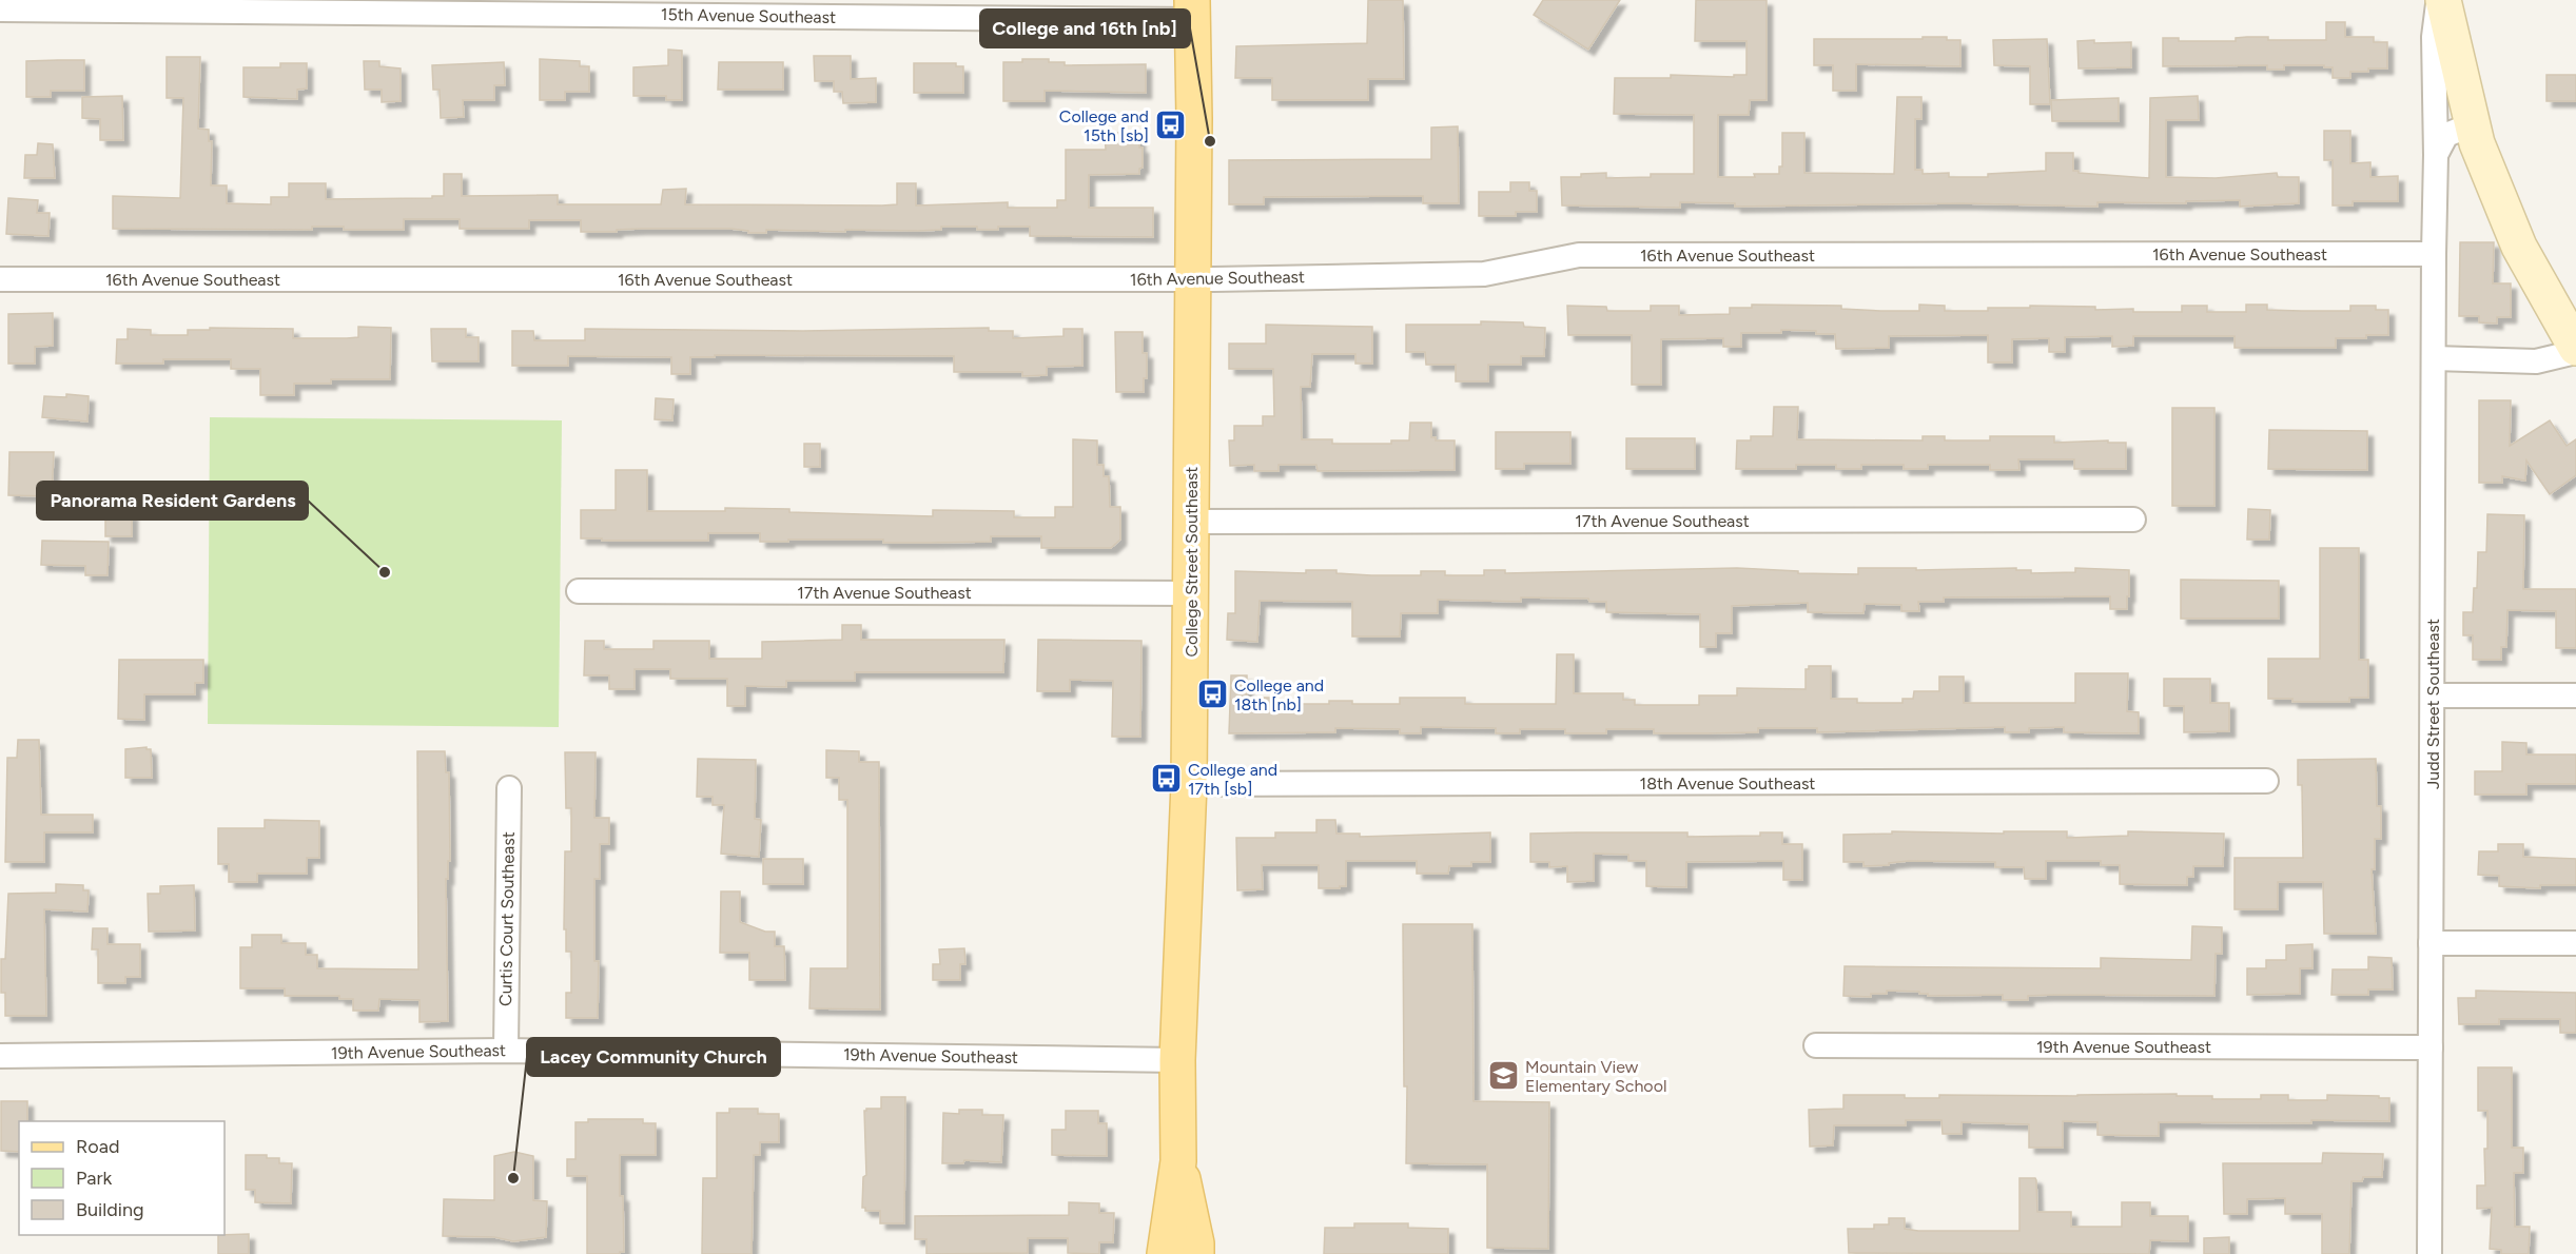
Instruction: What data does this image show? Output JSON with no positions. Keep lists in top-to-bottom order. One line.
{"streets":{"main road":["College Street Southeast"],"street":["15th Avenue Southeast","16th Avenue Southeast","17th Avenue Southeast","Judd Street Southeast","18th Avenue Southeast","Curtis Court Southeast","19th Avenue Southeast"]},"crossings":[["15th Avenue Southeast","College Street Southeast"],["16th Avenue Southeast","College Street Southeast"],["16th Avenue Southeast","Judd Street Southeast"],["17th Avenue Southeast","College Street Southeast"],["College Street Southeast","18th Avenue Southeast"],["College Street Southeast","19th Avenue Southeast"],["Judd Street Southeast","19th Avenue Southeast"],["Curtis Court Southeast","19th Avenue Southeast"]],"places":{"bus stop":["College and 15th [sb]","College and 18th [nb]","College and 17th [sb]"],"other":["College and 16th [nb]","Panorama Resident Gardens","Lacey Community Church"],"school or university":["Mountain View Elementary School"]},"legend":["Road","Park","Building"]}
